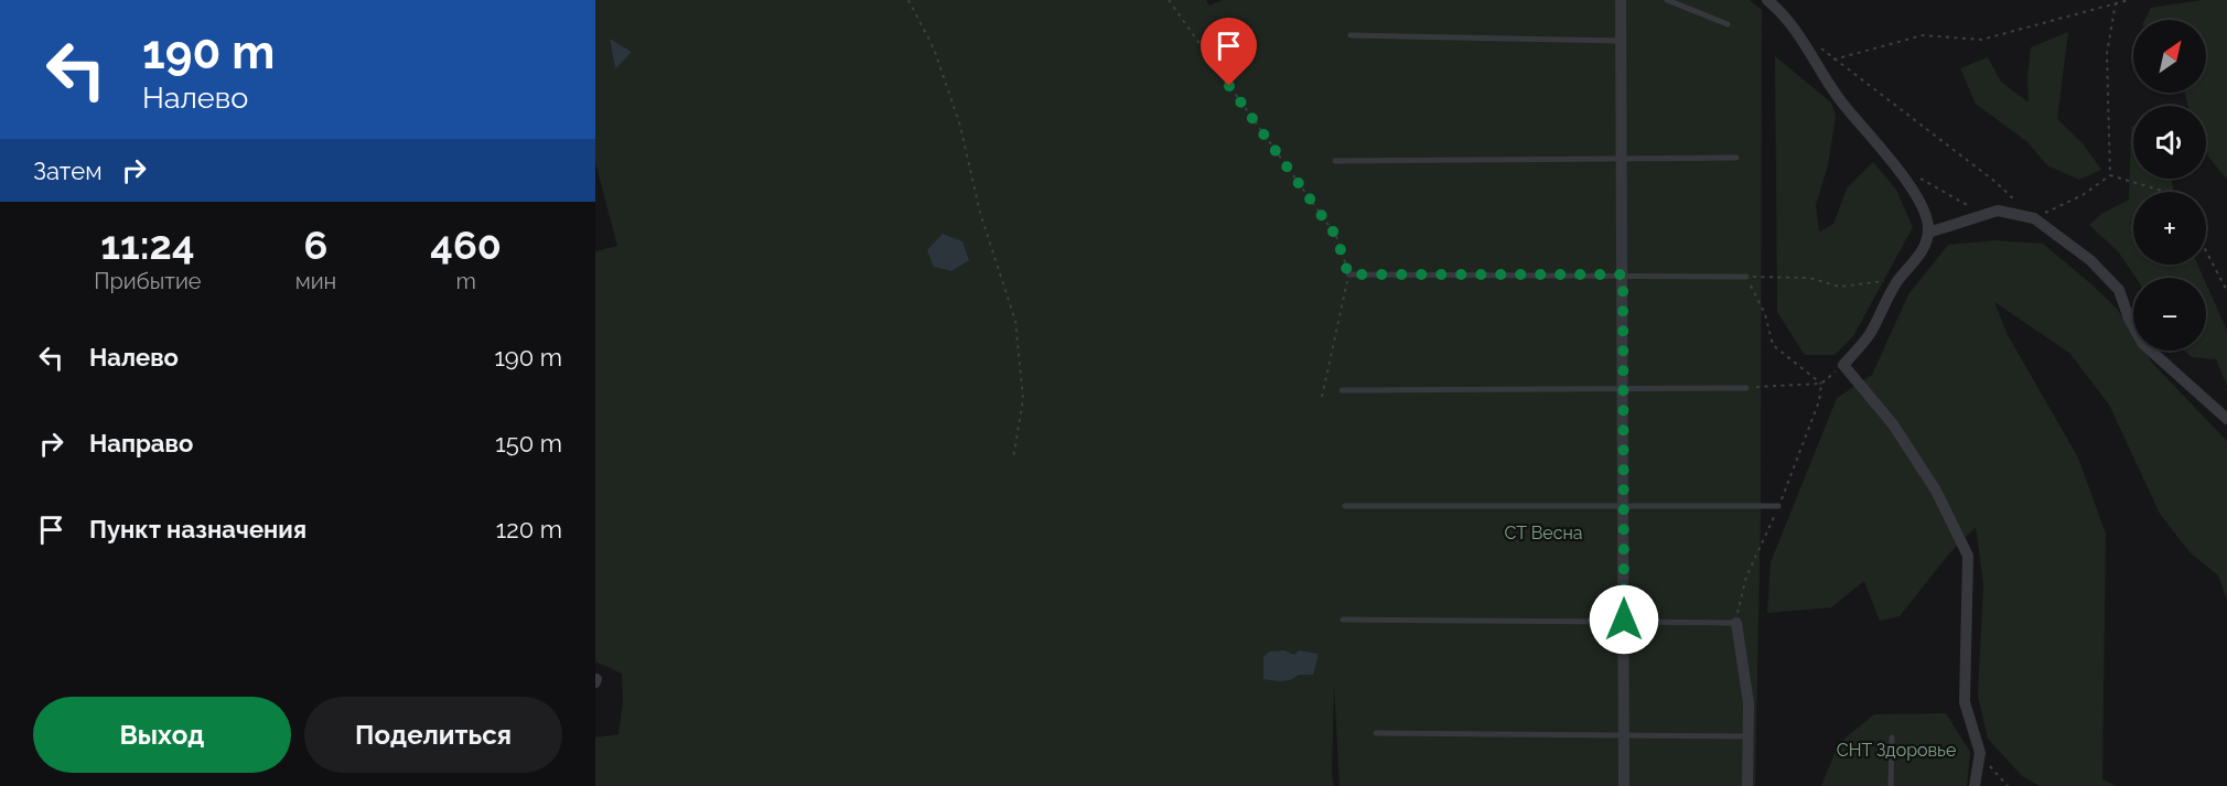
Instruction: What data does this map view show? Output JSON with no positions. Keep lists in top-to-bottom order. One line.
{"parks":["СТ Весна","СНТ Здоровье"],"north":"top right","page":{"turn":["190 m","Налево"],"map_buttons":["+","−"],"then":"Затем","eta":["11:24","Прибытие","6","мин","460","m"],"list":[{"name":"Налево","value":"190 m"},{"name":"Направо","value":"150 m"},{"name":"Пункт назначения","value":"120 m"}],"buttons":["Выход","Поделиться"]}}
